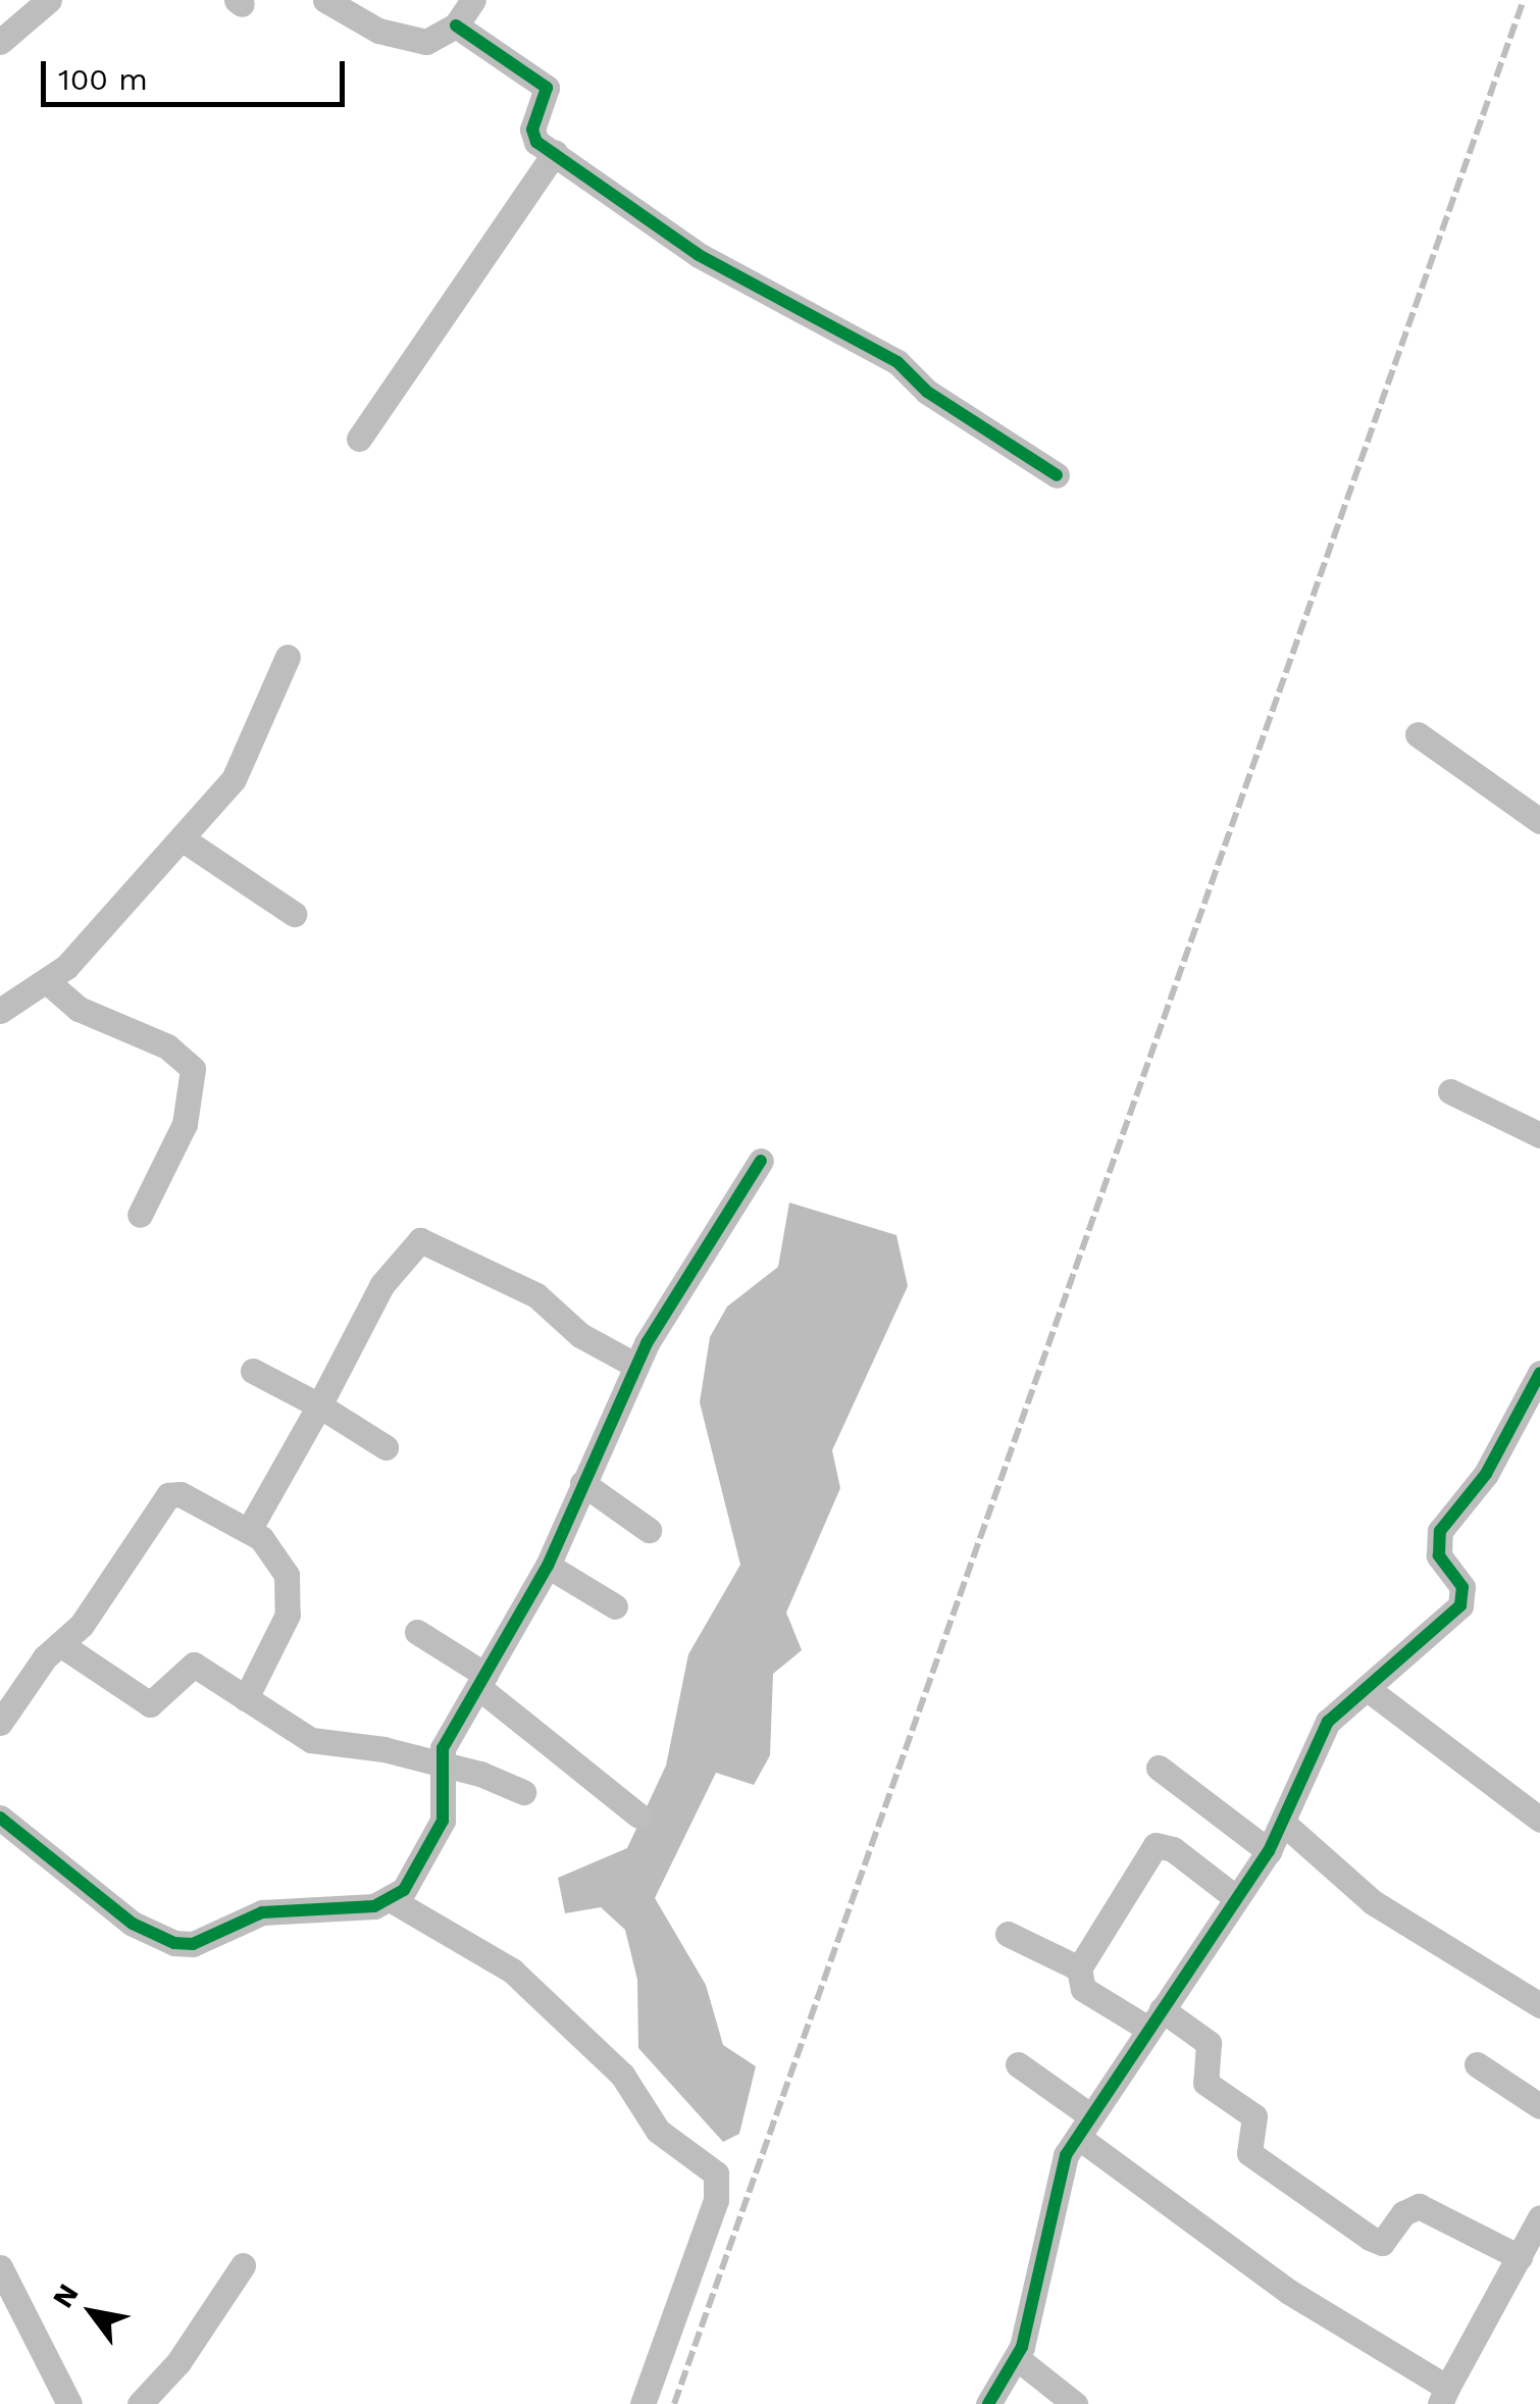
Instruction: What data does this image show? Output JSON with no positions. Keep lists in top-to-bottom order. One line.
{"scale_bar":"100 m","north":"top left"}
